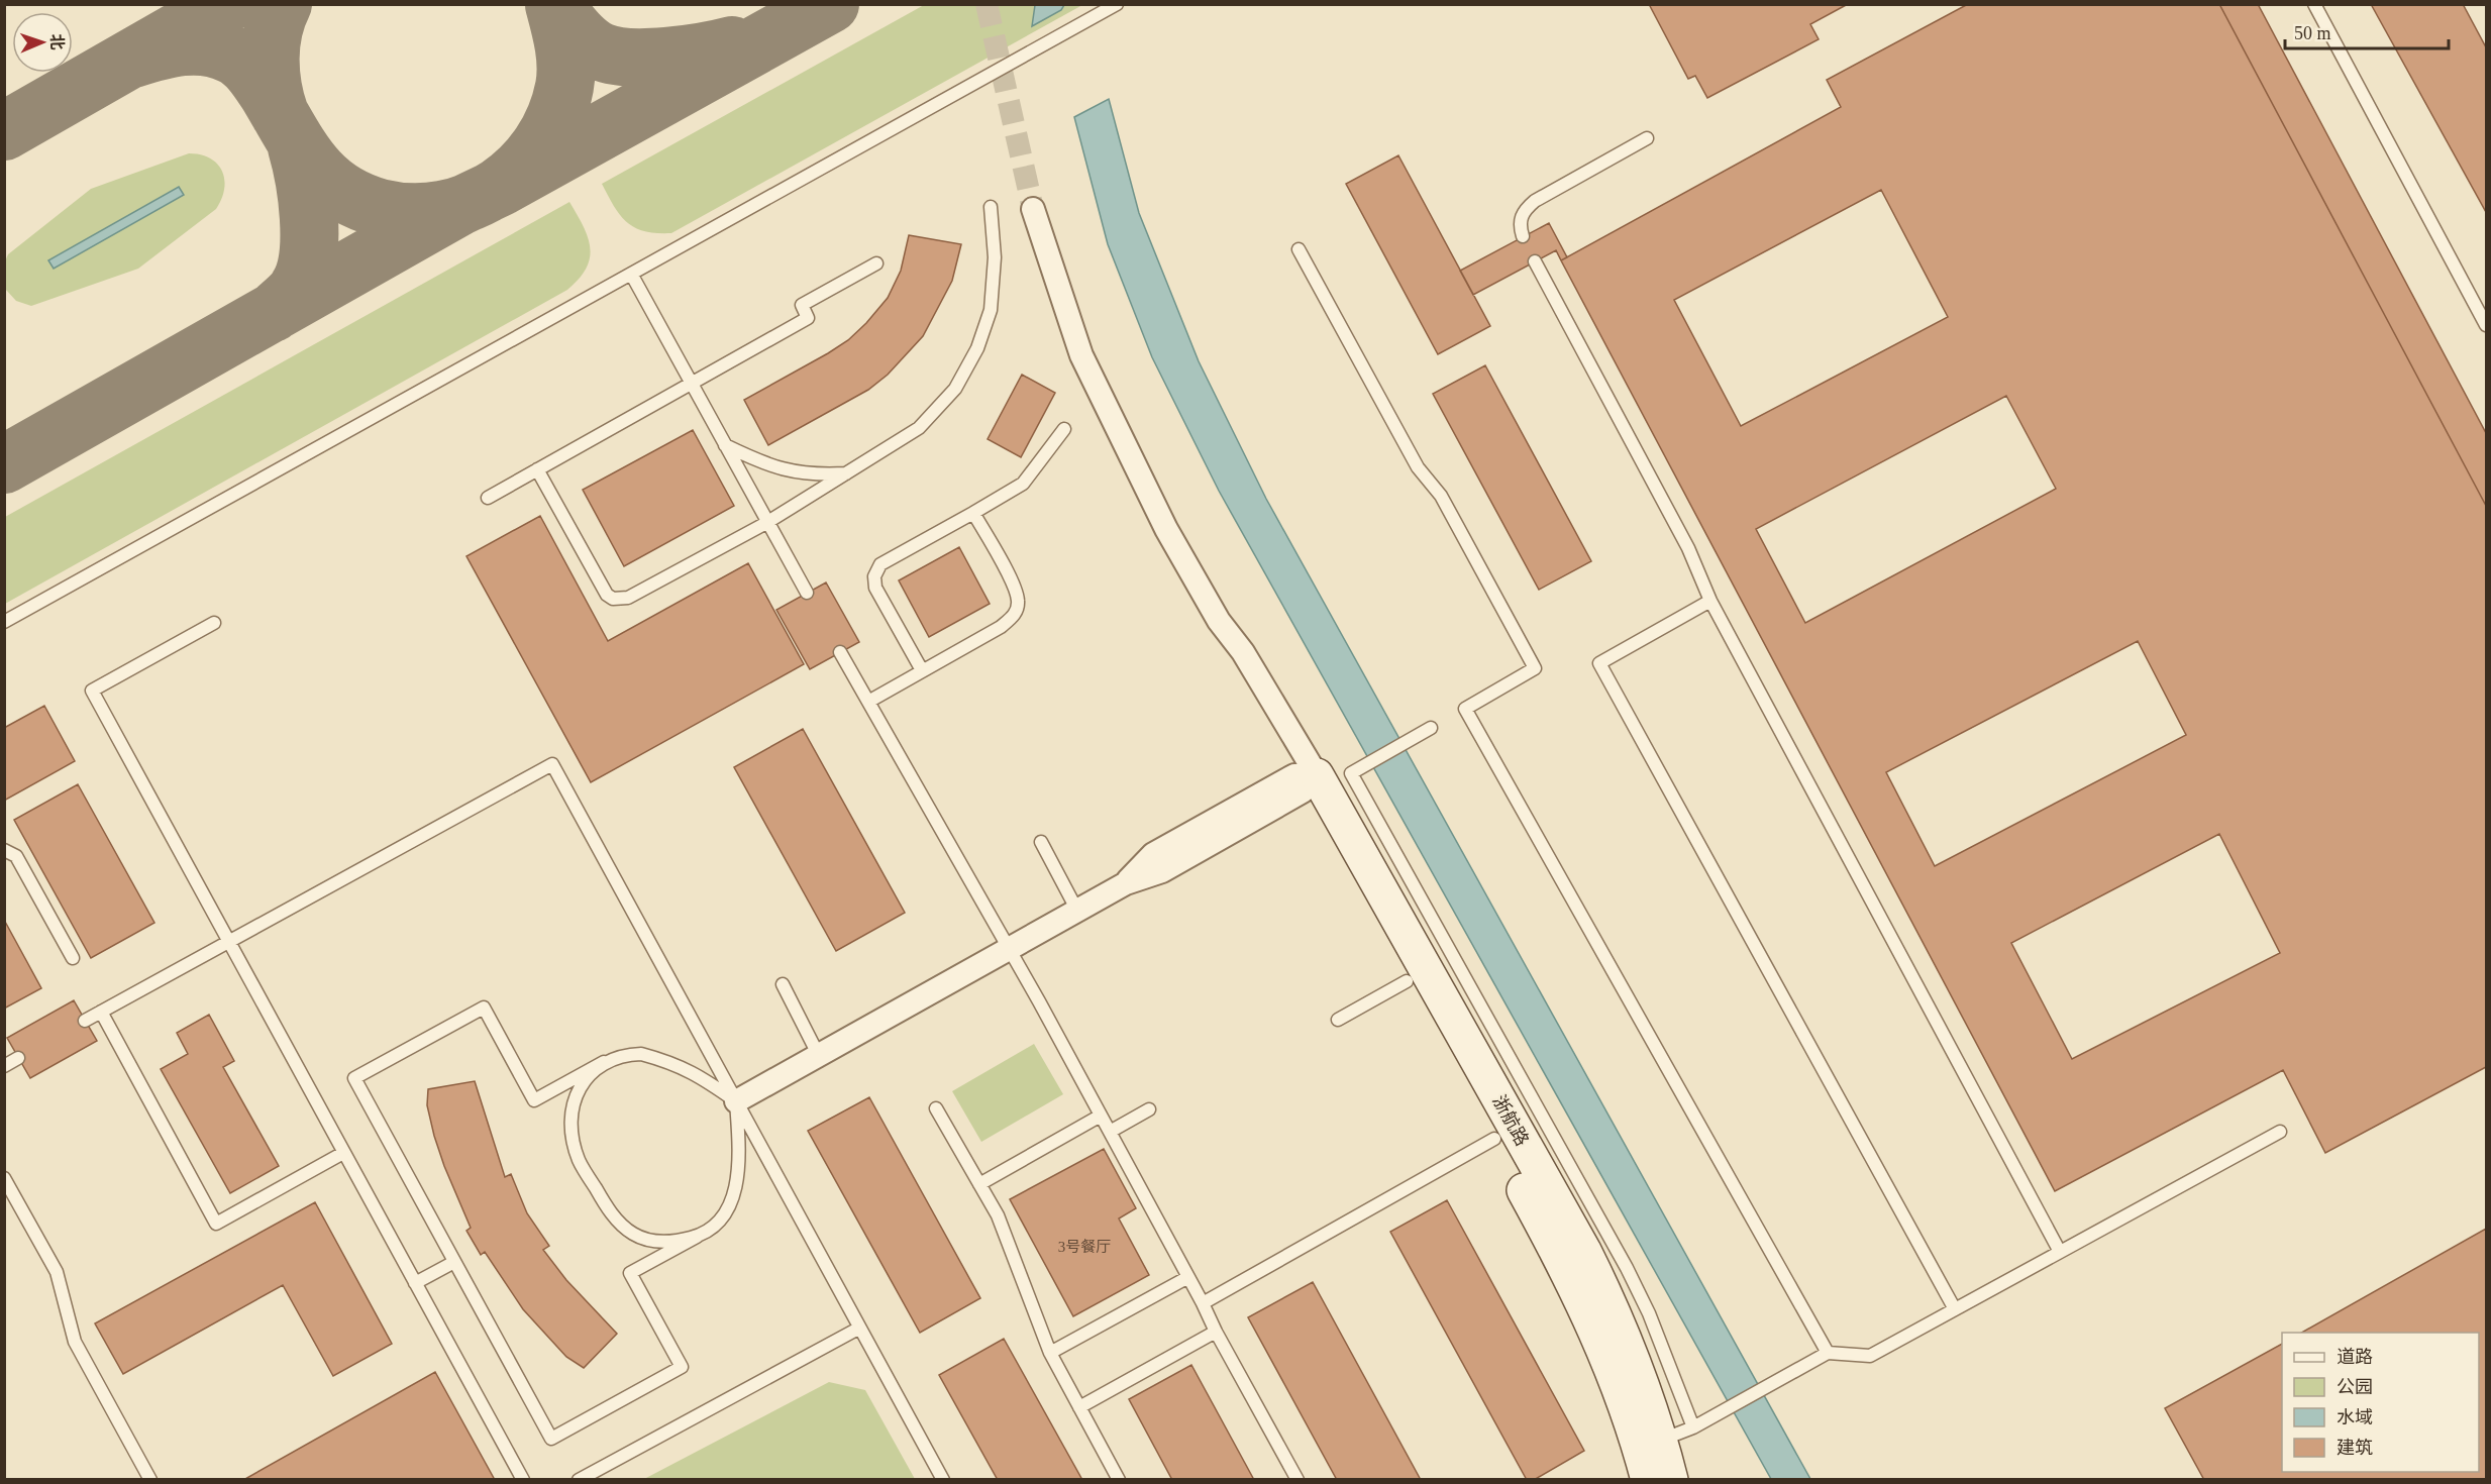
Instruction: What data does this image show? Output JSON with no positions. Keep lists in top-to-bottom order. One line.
{"streets":{"street":["浙航路"]},"house_numbers":["3号餐厅"],"legend":["道路","公园","水域","建筑"],"scale_bar":"50 m","north":"right"}
